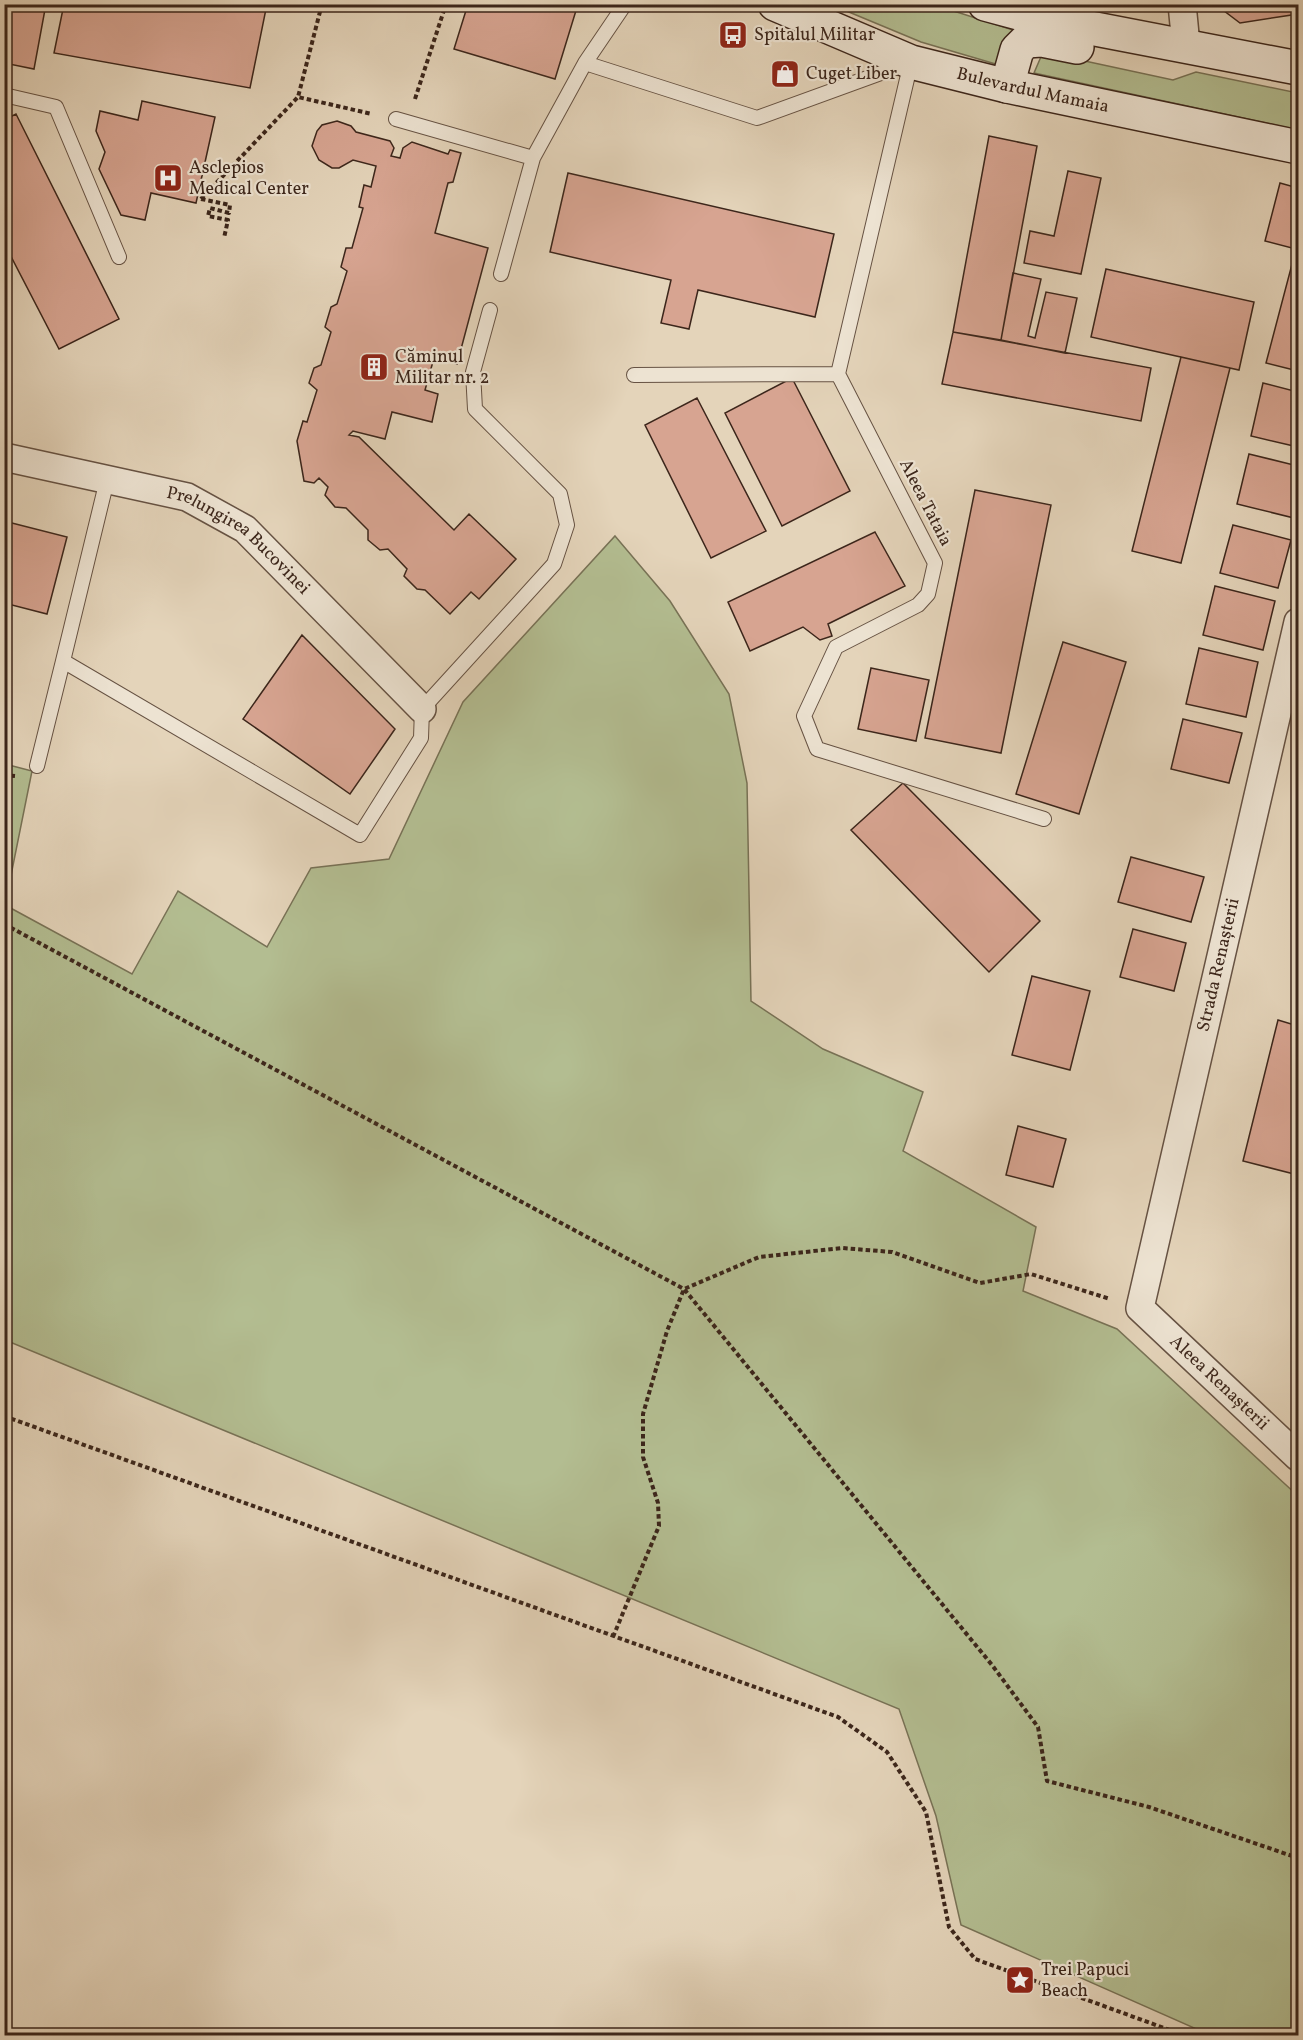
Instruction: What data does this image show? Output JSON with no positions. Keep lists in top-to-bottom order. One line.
{"streets":{"main road":["Bulevardul Mamaia"],"street":["Prelungirea Bucovinei","Strada Renașterii","Aleea Renașterii"],"lane":["Aleea Tataia"]},"crossings":[["Strada Renașterii","Aleea Renașterii"]],"places":{"bus stop":["Spitalul Militar"],"shop":["Cuget Liber"],"hospital":["Asclepios Medical Center"],"building":["Căminul Militar nr. 2"],"place":["Trei Papuci Beach"]}}
